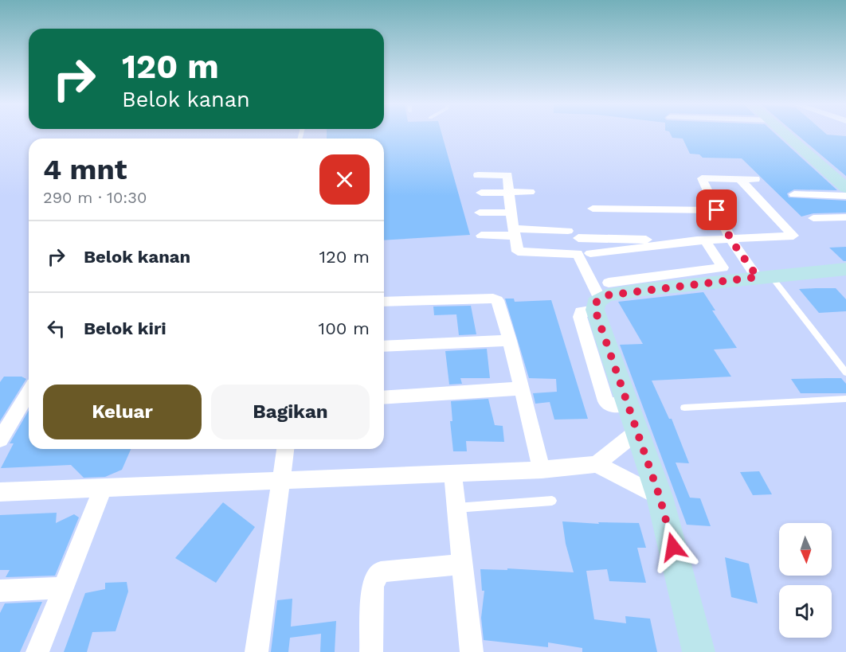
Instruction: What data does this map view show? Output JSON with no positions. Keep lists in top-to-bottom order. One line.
{"north":"bottom","page":{"turn":["120 m","Belok kanan"],"heading":["4 mnt","290 m · 10:30"],"list":[{"name":"Belok kanan","value":"120 m"},{"name":"Belok kiri","value":"100 m"}],"buttons":["Keluar","Bagikan"]}}
